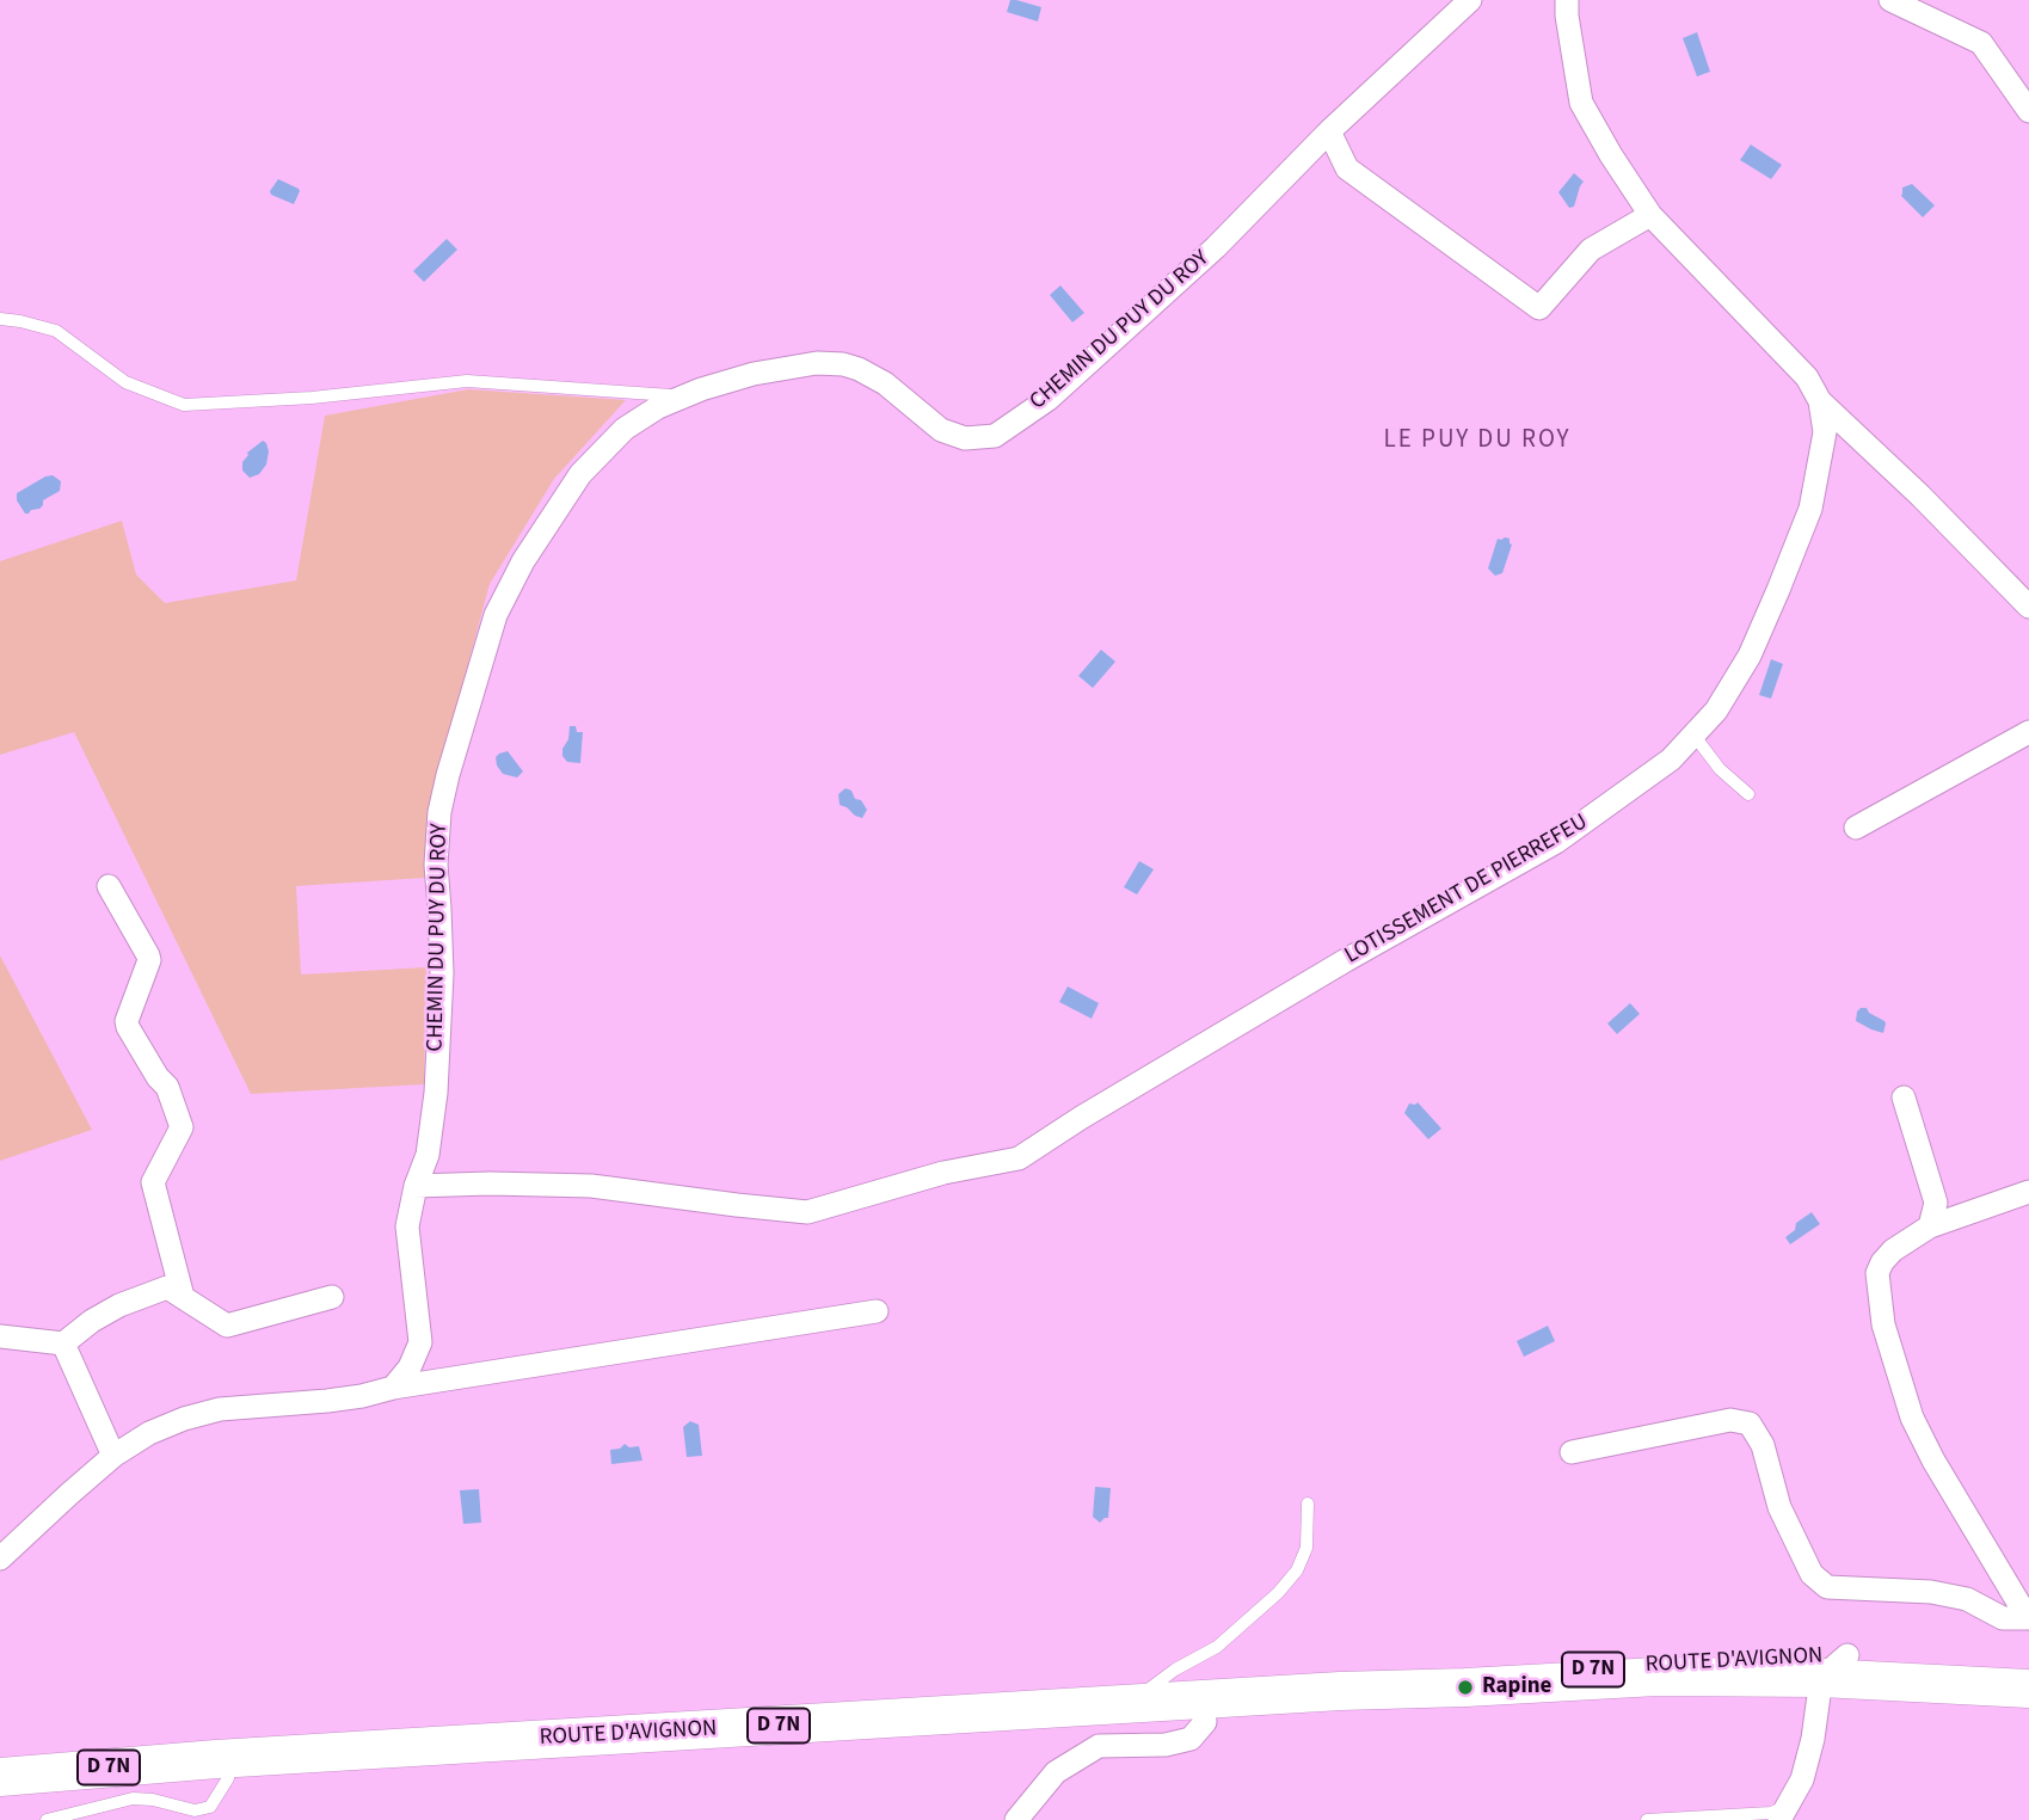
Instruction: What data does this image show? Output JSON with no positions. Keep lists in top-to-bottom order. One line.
{"streets":{"main road":["ROUTE D'AVIGNON","D 7N"],"street":["CHEMIN DU PUY DU ROY","LOTISSEMENT DE PIERREFEU"]},"crossings":[["CHEMIN DU PUY DU ROY","LOTISSEMENT DE PIERREFEU"]],"districts":["LE PUY DU ROY"],"places":["Rapine"]}
